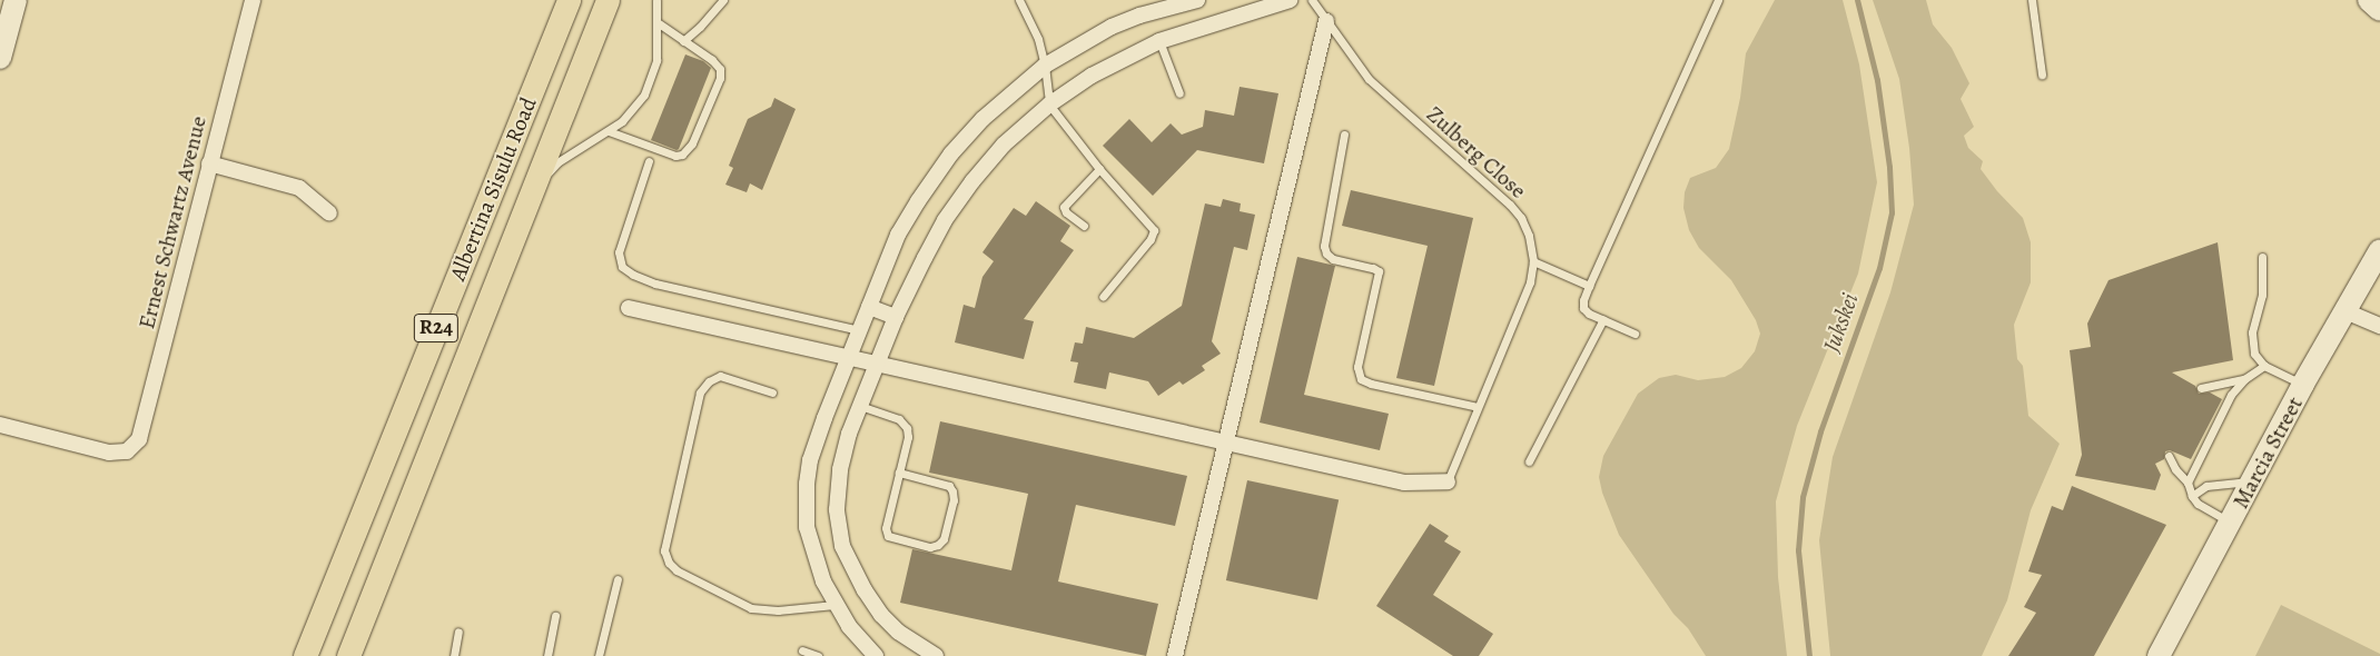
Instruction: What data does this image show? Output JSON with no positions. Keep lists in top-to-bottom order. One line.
{"streets":{"main road":["Albertina Sisulu Road","R24","Marcia Street"],"street":["Ernest Schwartz Avenue"],"lane":["Zulberg Close"]},"water":["Jukskei"]}
